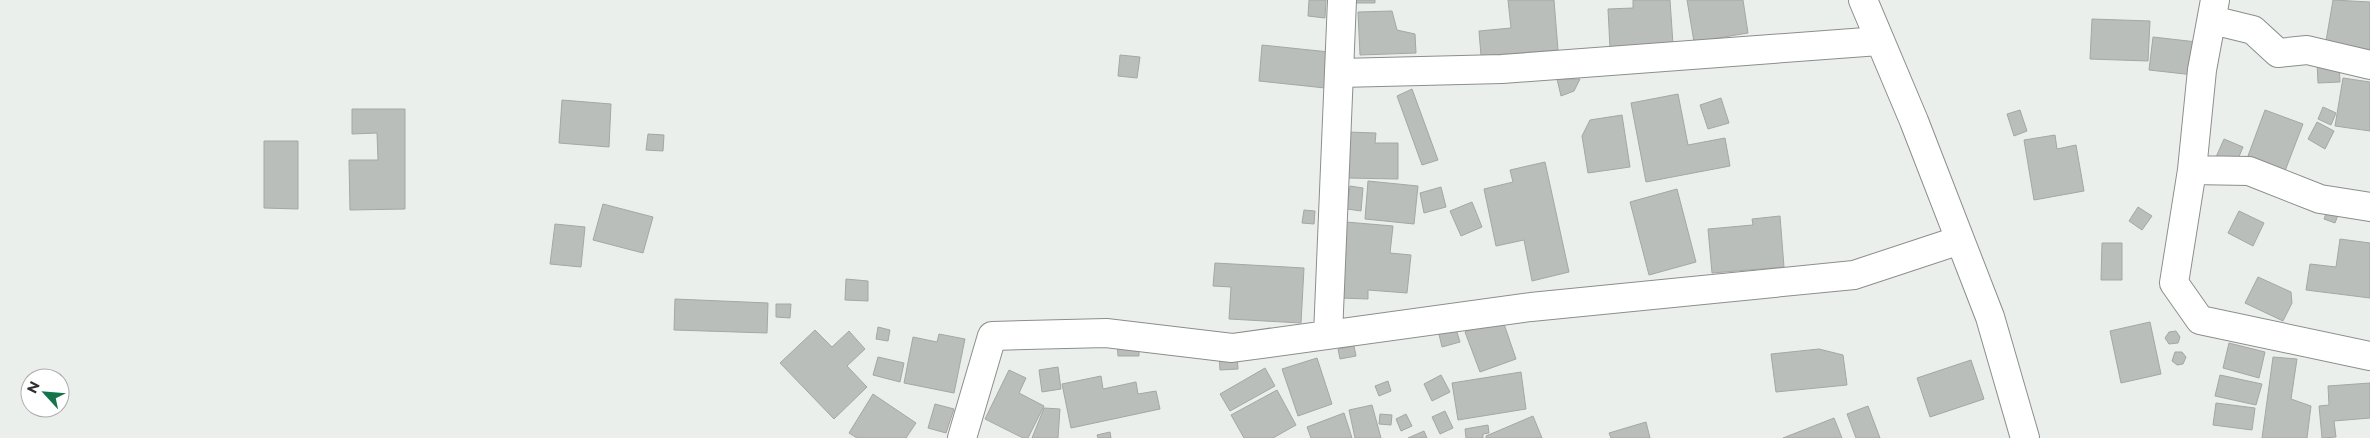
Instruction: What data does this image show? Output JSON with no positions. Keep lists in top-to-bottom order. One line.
{"north":"top left"}
